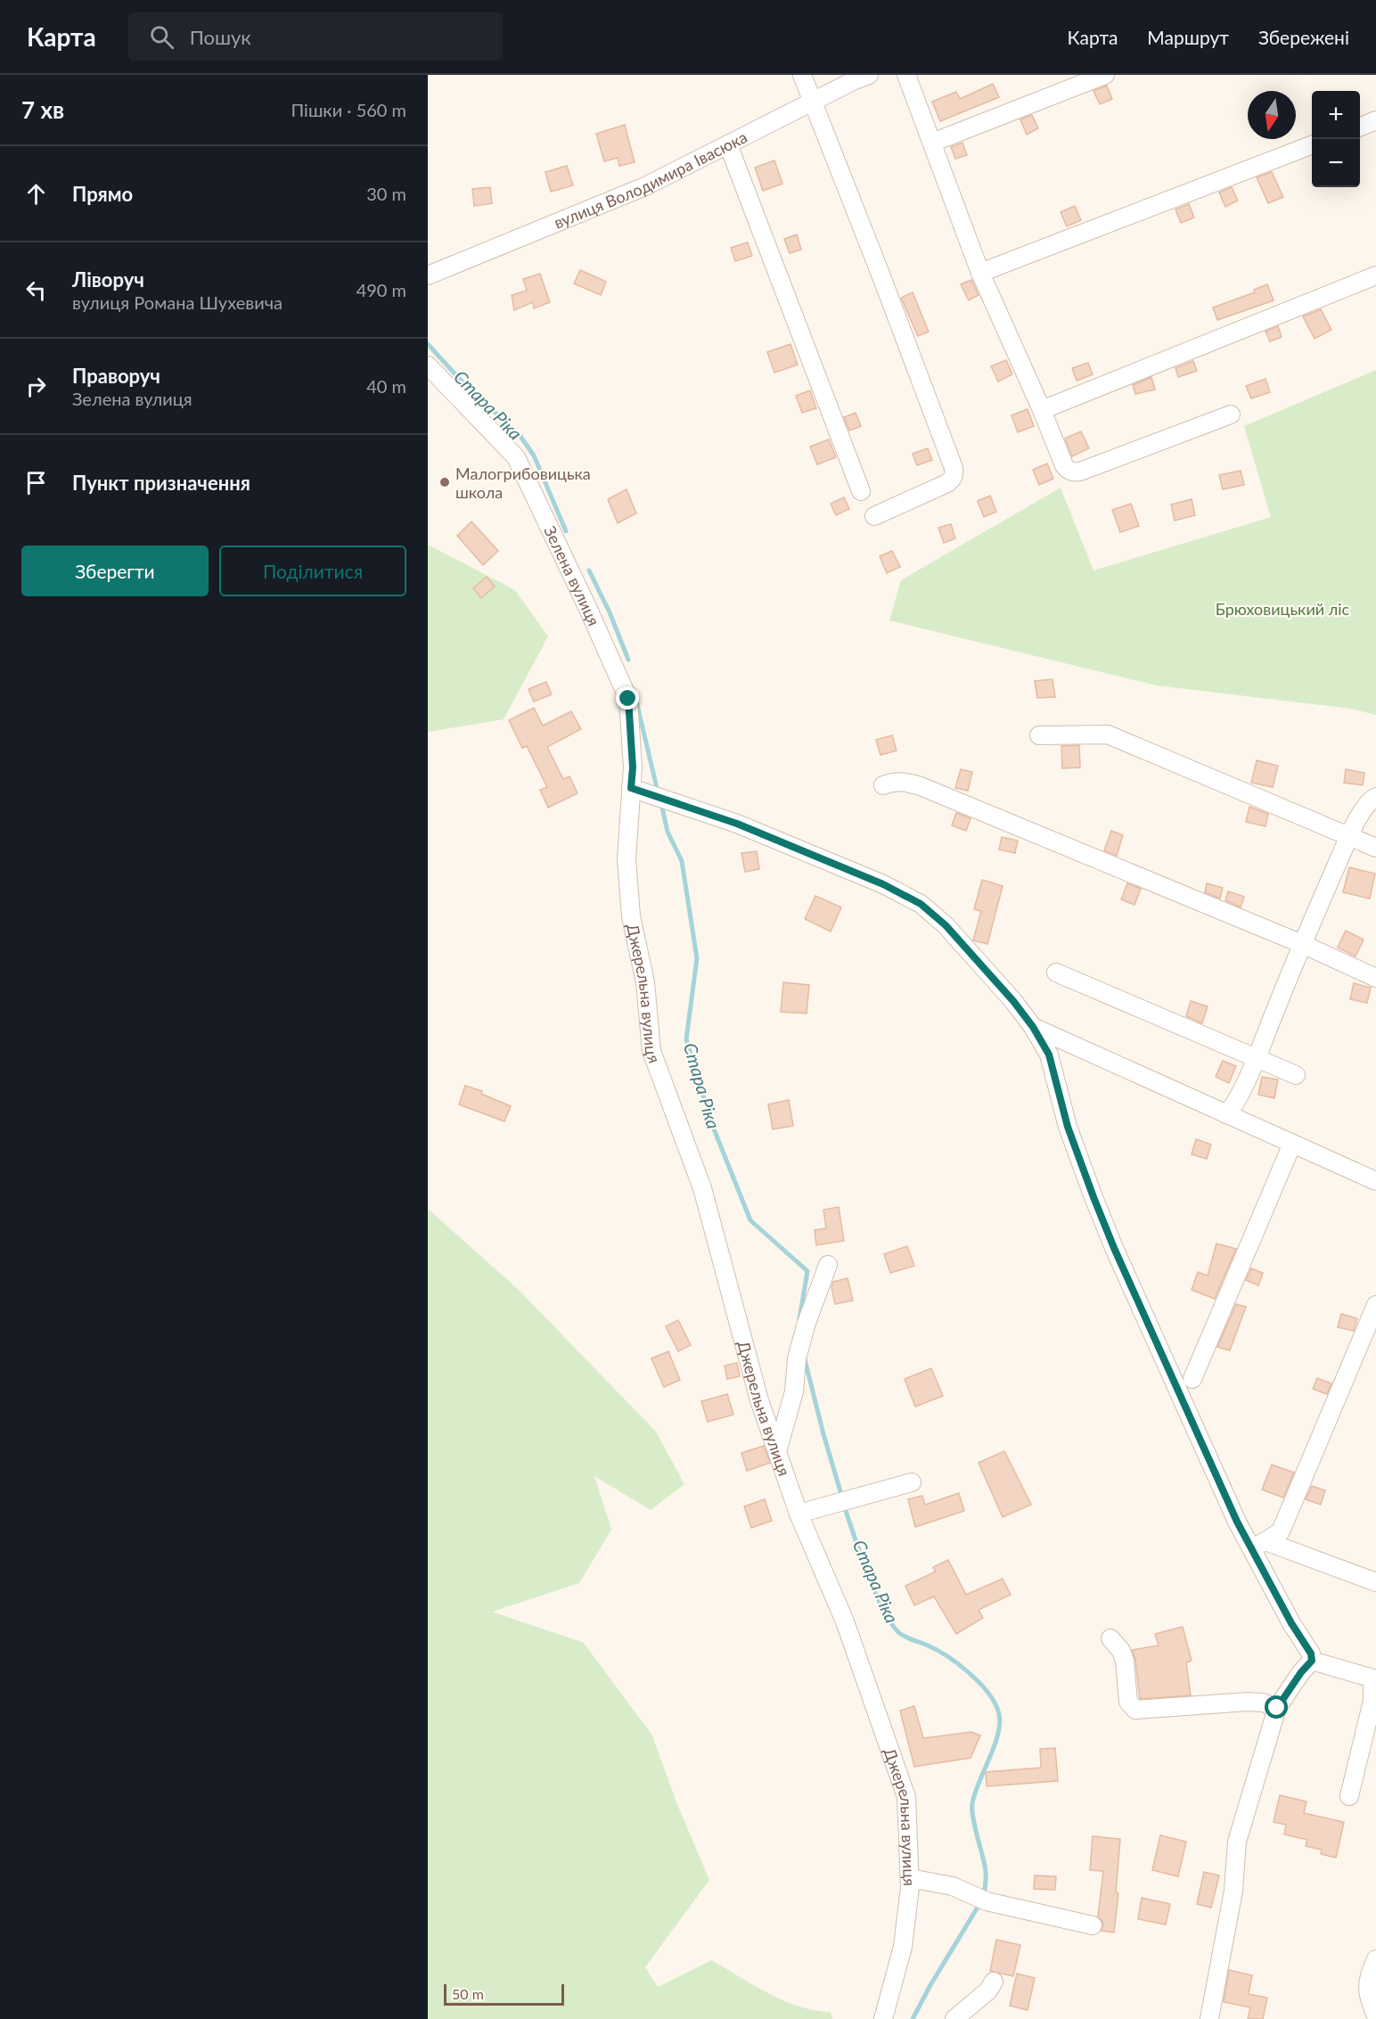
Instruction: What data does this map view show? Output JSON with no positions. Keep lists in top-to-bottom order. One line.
{"streets":{"street":["вулиця Володимира Івасюка","Зелена вулиця","Джерельна вулиця"]},"crossings":[["Зелена вулиця","Джерельна вулиця"]],"water":["Стара Ріка"],"parks":["Брюховицький ліс"],"places":["Малогрибовицька школа"],"scale_bar":"50 m","north":"bottom","page":{"header":"Карта","search":"Пошук","nav":["Карта","Маршрут","Збережені"],"heading":["7 хв","Пішки · 560 m"],"map_buttons":["+","−"],"list":[["Прямо","30 m"],["Ліворуч","вулиця Романа Шухевича","490 m"],["Праворуч","Зелена вулиця","40 m"],"Пункт призначення"],"buttons":["Зберегти","Поділитися"],"scale":"50 m"}}
